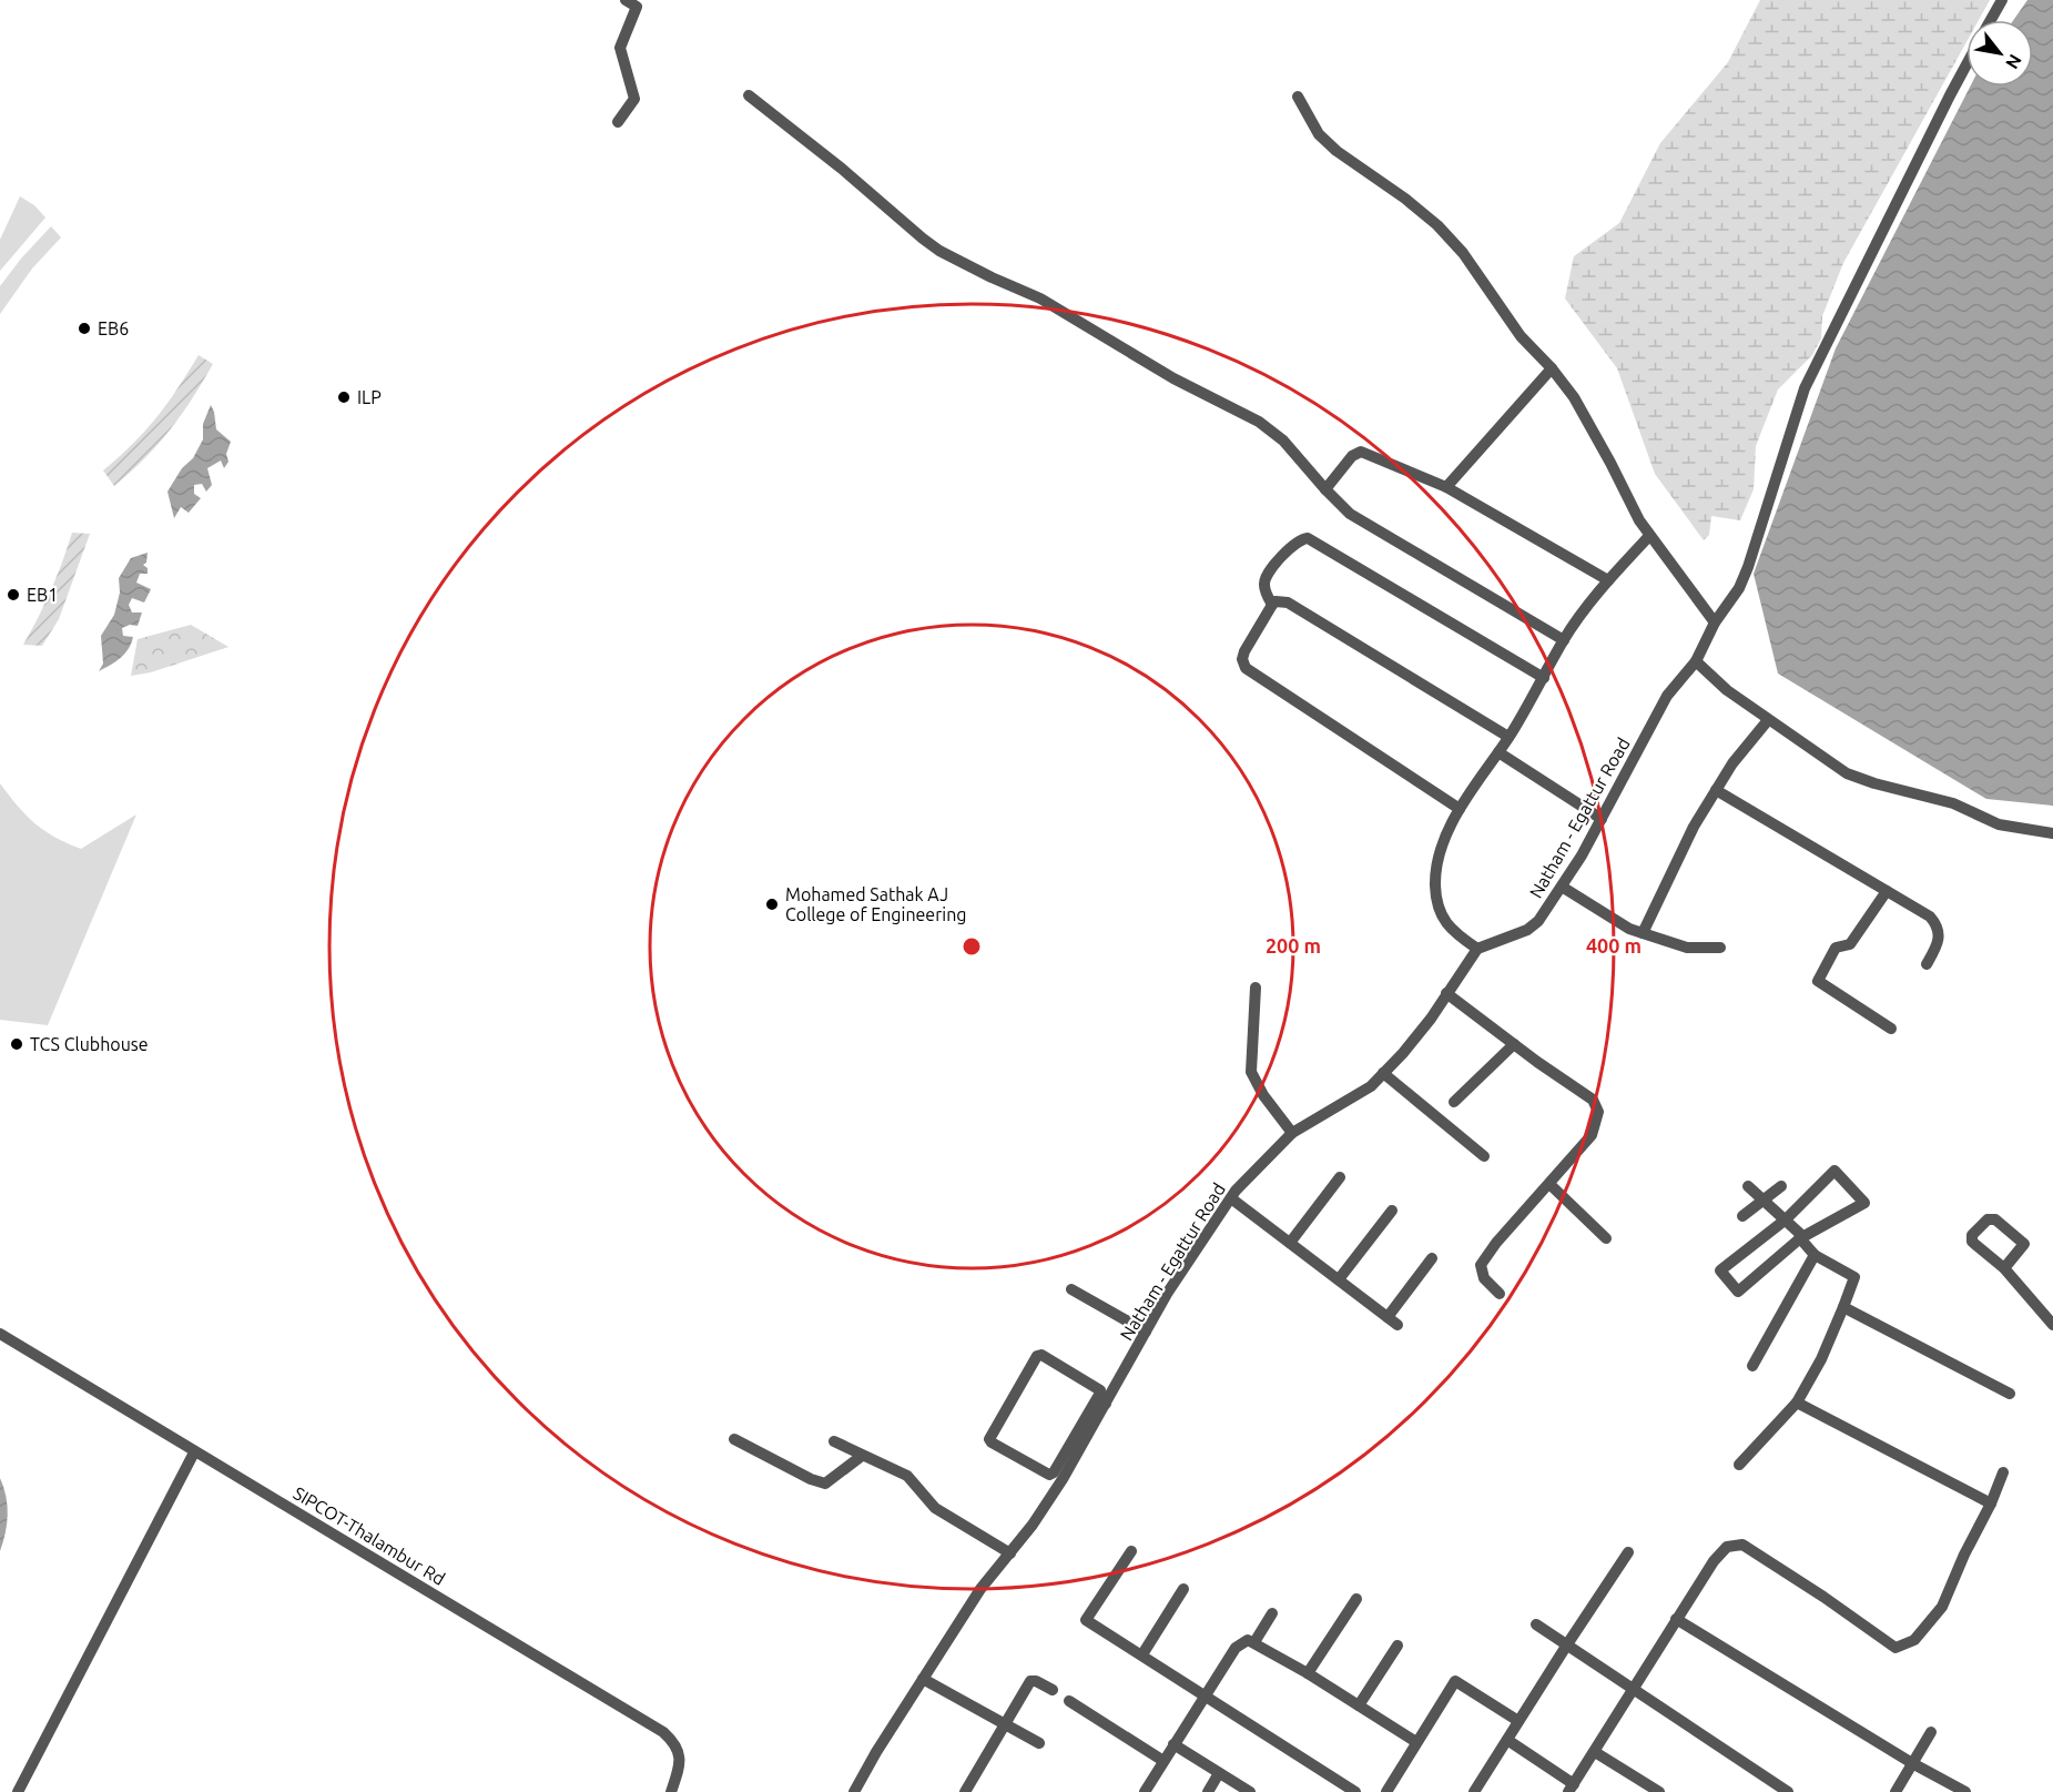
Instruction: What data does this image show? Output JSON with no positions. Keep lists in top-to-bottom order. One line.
{"streets":{"street":["Natham - Egattur Road","SIPCOT-Thalambur Rd"]},"places":["EB6","ILP","EB1","Mohamed Sathak AJ College of Engineering","TCS Clubhouse"],"north":"bottom right","rings":["200 m","400 m"]}
